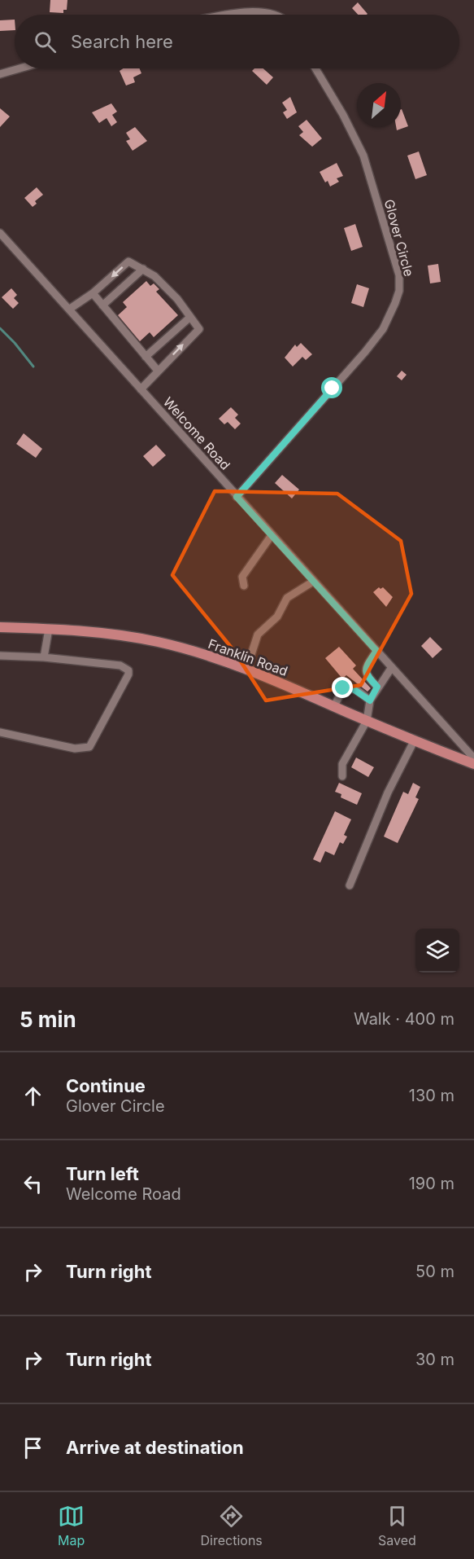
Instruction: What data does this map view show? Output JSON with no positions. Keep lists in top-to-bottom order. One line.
{"streets":{"main road":["Franklin Road"],"street":["Glover Circle","Welcome Road"]},"crossings":[["Glover Circle","Welcome Road"]],"north":"top right","page":{"search":"Search here","heading":["5 min","Walk · 400 m"],"list":[["Continue","Glover Circle","130 m"],["Turn left","Welcome Road","190 m"],["Turn right","50 m"],["Turn right","30 m"],"Arrive at destination"],"nav":["Map","Directions","Saved"]}}
